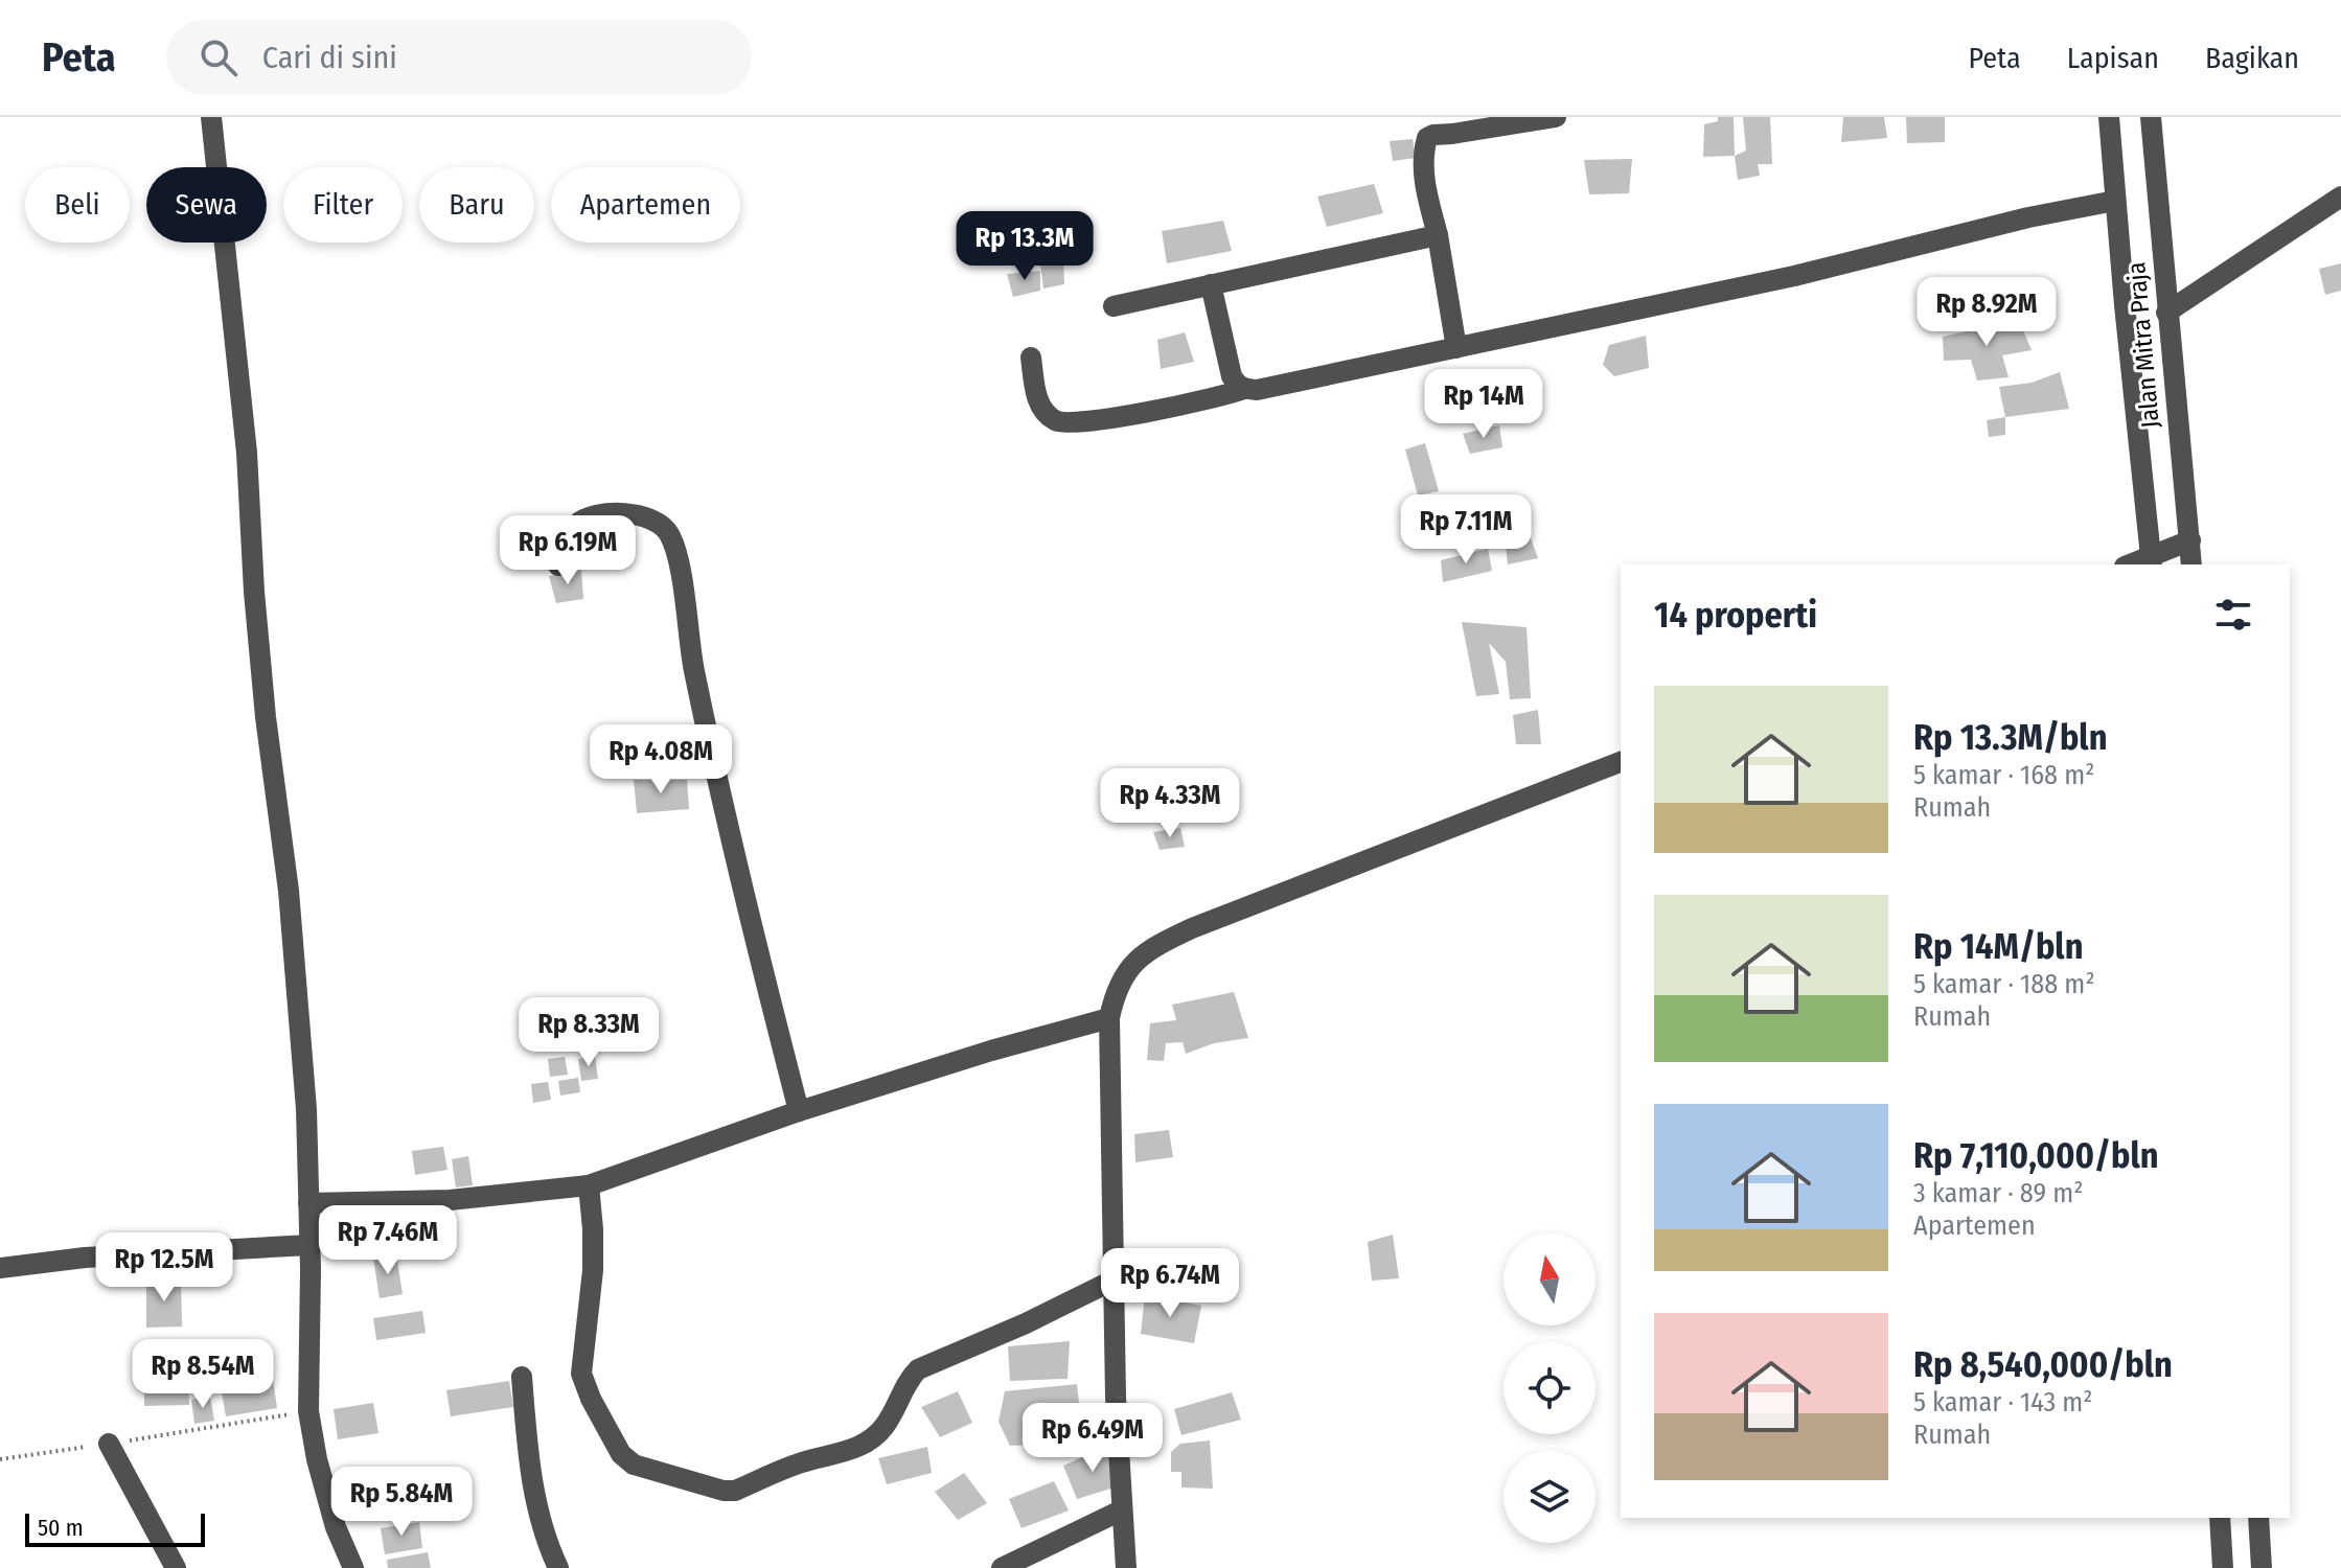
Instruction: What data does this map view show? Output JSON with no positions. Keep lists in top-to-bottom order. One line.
{"streets":{"street":["Jalan Mitra Praja"]},"scale_bar":"50 m","north":"top","page":{"header":"Peta","search":"Cari di sini","nav":["Peta","Lapisan","Bagikan"],"chip":["Beli","Sewa","Filter","Baru","Apartemen"],"price":["Rp 13.3M","Rp 8.92M","Rp 14M","Rp 7.11M","Rp 6.19M","Rp 4.08M","Rp 4.33M","Rp 8.33M","Rp 7.46M","Rp 12.5M","Rp 6.74M","Rp 8.54M","Rp 6.49M","Rp 5.84M"],"heading":"14 properti","list":[{"name":"Rp 13.3M/bln","note":"5 kamar · 168 m² · Rumah"},{"name":"Rp 14M/bln","note":"5 kamar · 188 m² · Rumah"},{"name":"Rp 7,110,000/bln","note":"3 kamar · 89 m² · Apartemen"},{"name":"Rp 8,540,000/bln","note":"5 kamar · 143 m² · Rumah"}],"scale":"50 m"}}
